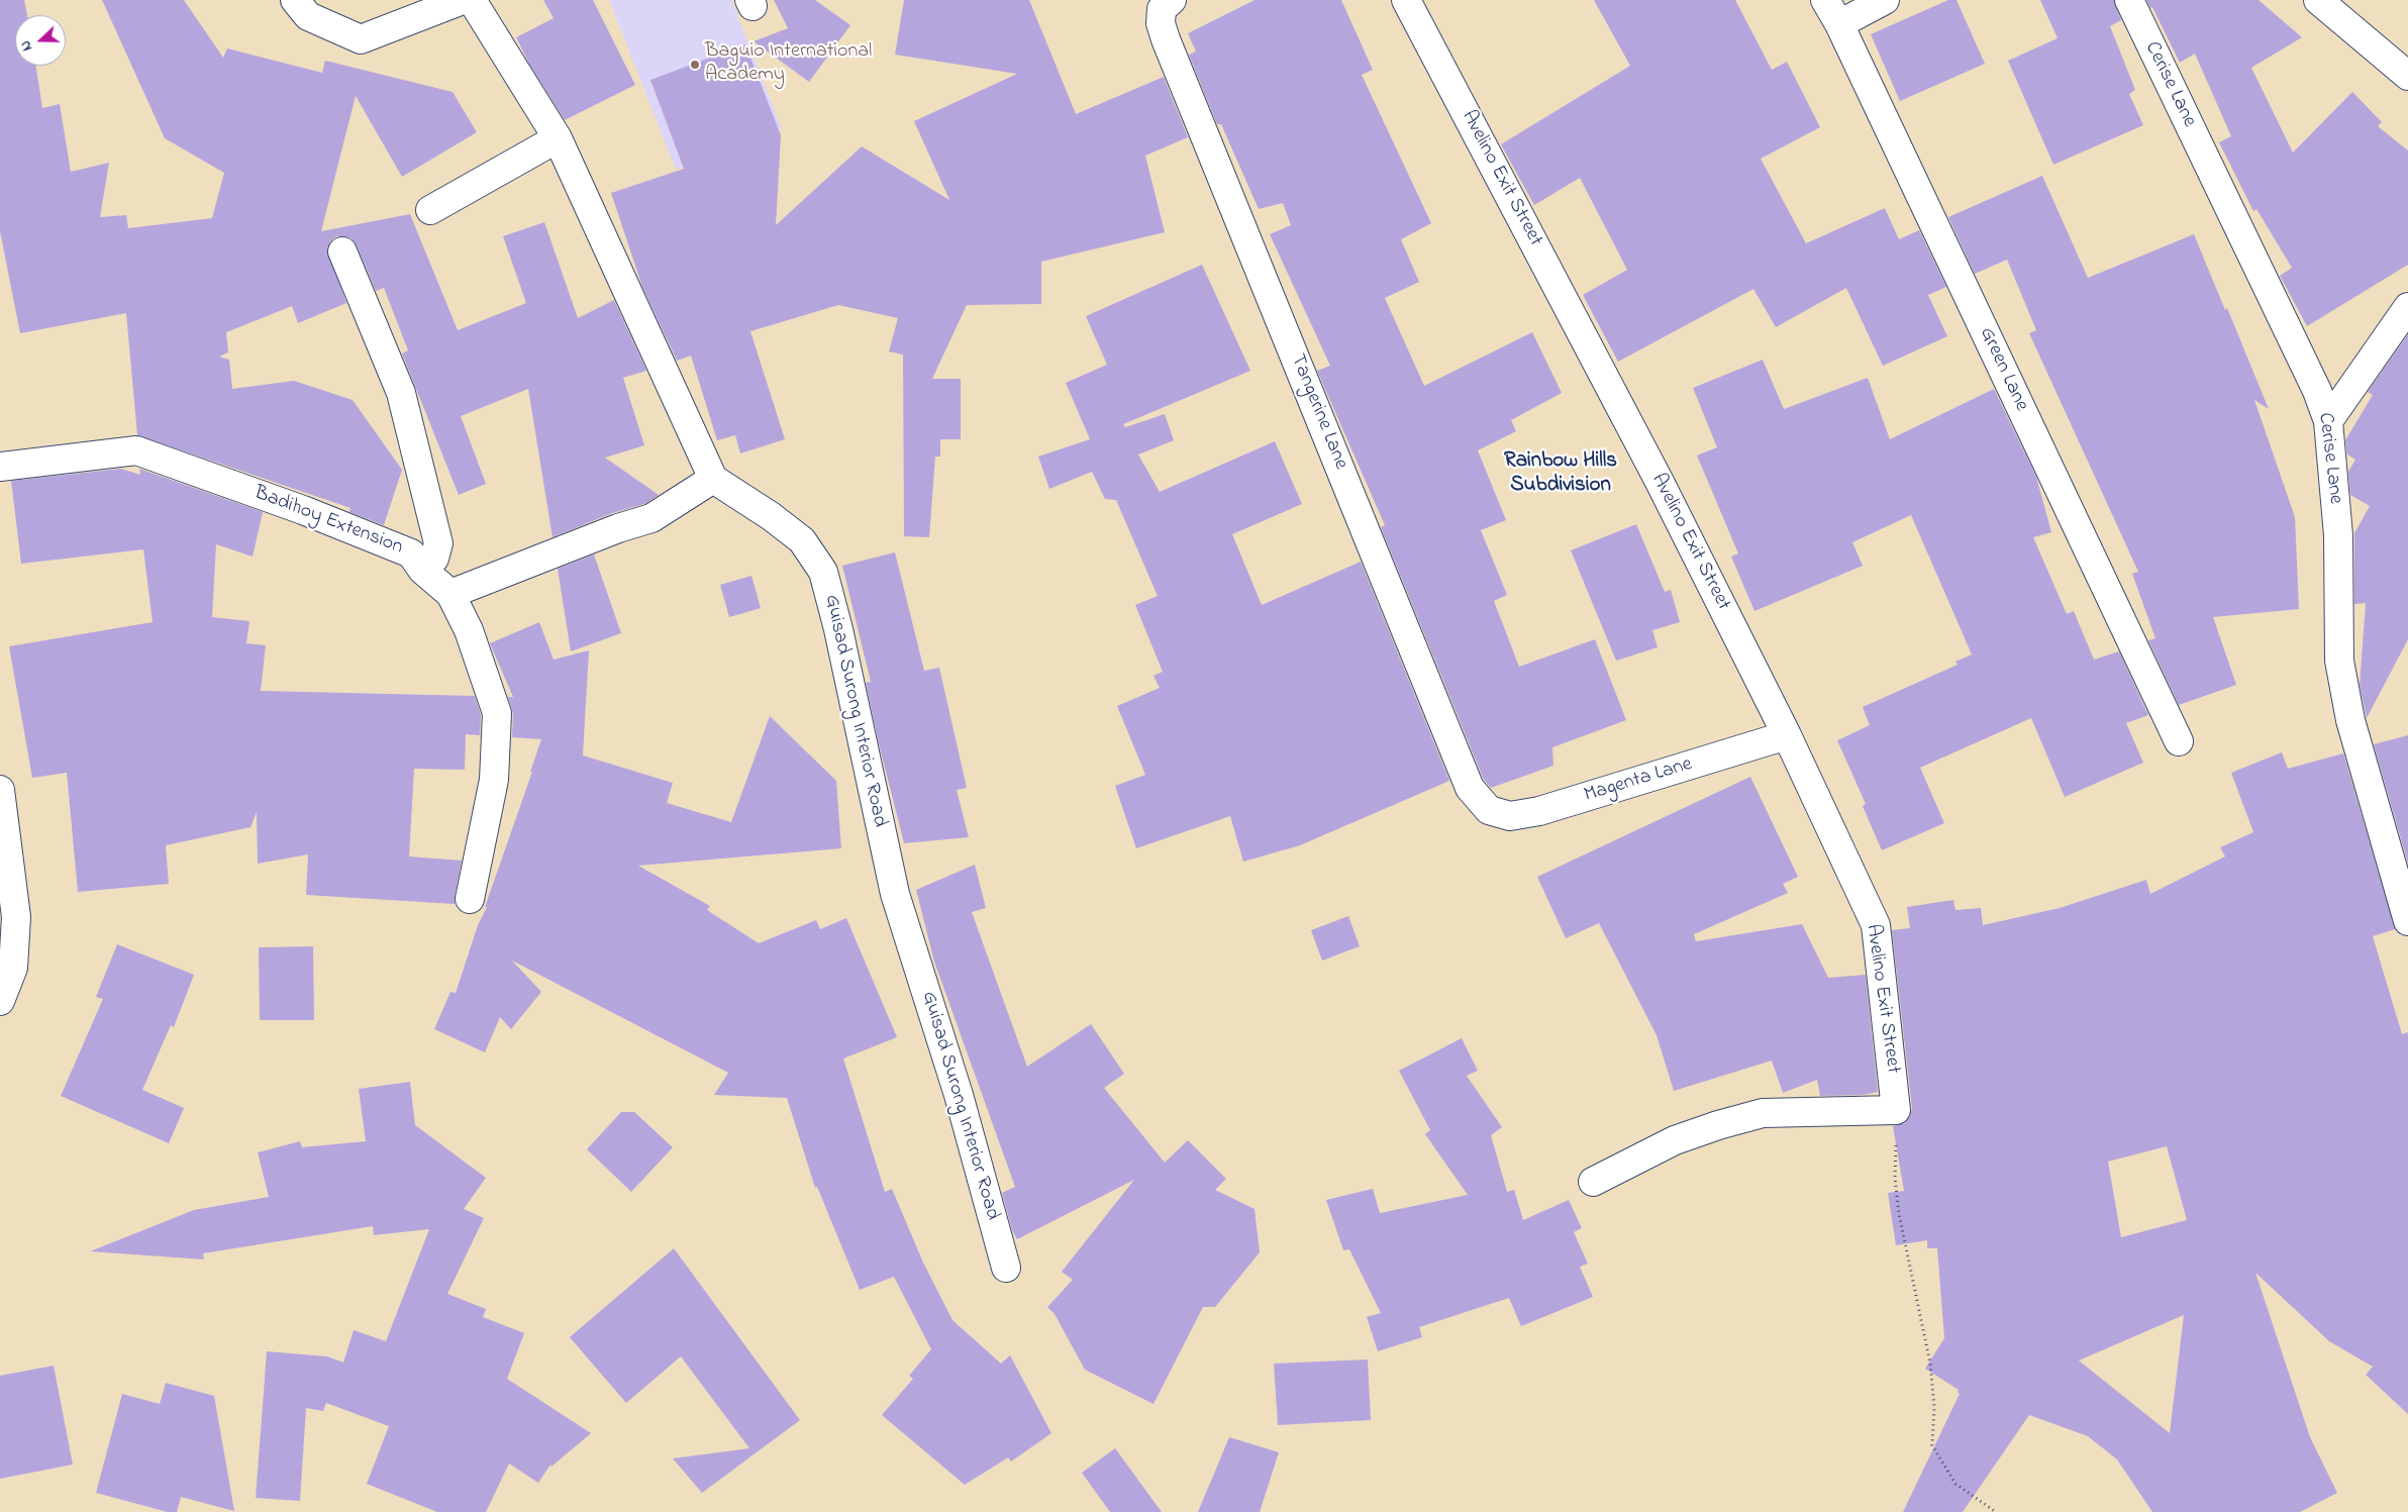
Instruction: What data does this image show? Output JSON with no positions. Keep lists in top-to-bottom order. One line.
{"streets":{"street":["Cerise Lane","Avelino Exit Street","Green Lane","Tangerine Lane","Badihoy Extension","Guisad Surong Interior Road","Magenta Lane"]},"crossings":[["Avelino Exit Street","Magenta Lane"],["Tangerine Lane","Magenta Lane"]],"districts":["Rainbow Hills Subdivision"],"places":["Baguio International Academy"],"north":"left"}
